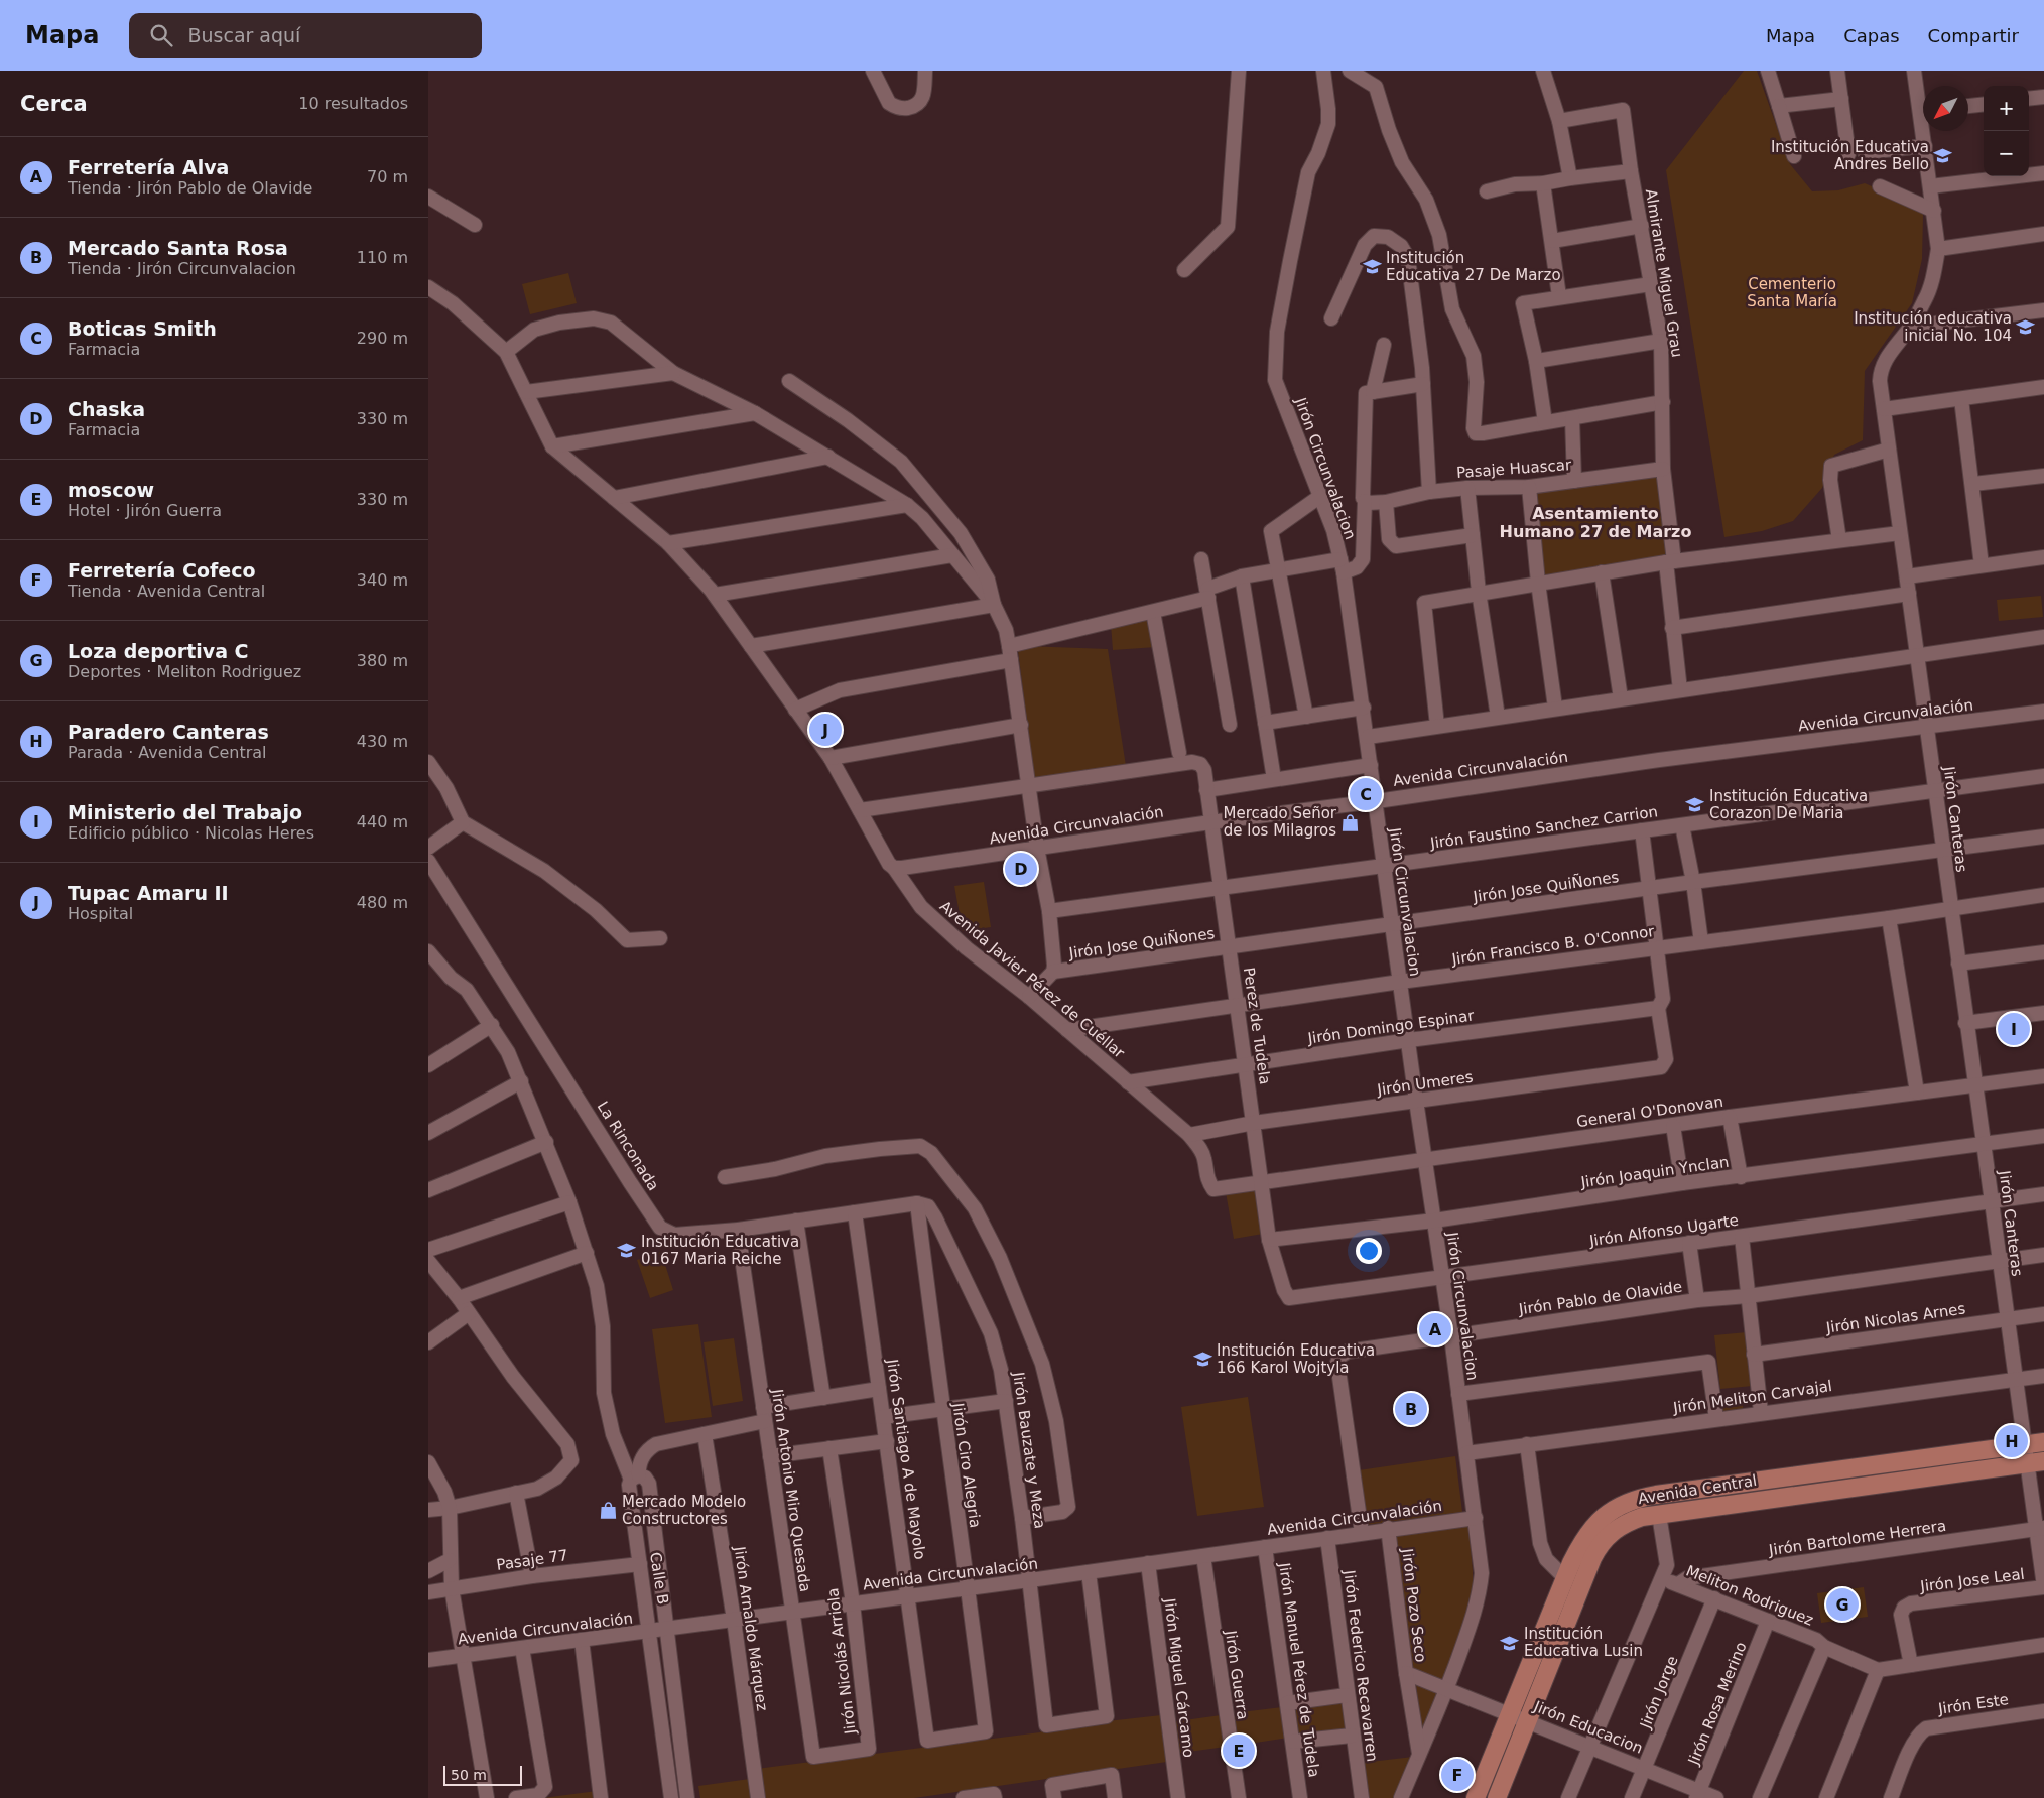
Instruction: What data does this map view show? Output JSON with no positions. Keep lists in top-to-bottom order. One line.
{"streets":{"main road":["Avenida Central"],"street":["Almirante Miguel Grau","Jirón Circunvalacion","Pasaje Huascar","Avenida Circunvalación","Jirón Canteras","Jirón Faustino Sanchez Carrion","Jirón Jose QuiÑones","Jirón Francisco B. O'Connor","Avenida Javier Pérez de Cuéllar","Perez de Tudela","Jirón Domingo Espinar","Jirón Umeres","General O'Donovan","La Rinconada","Jirón Joaquin Ynclan","Jirón Alfonso Ugarte","Jirón Pablo de Olavide","Jirón Nicolas Arnes","Jirón Meliton Carvajal","Jirón Bauzate y Meza","Jirón Santiago A de Mayolo","Jirón Ciro Alegria","Jirón Antonio Miro Quesada","Jirón Bartolome Herrera","Pasaje 77","Calle B","Jirón Jose Leal","Meliton Rodriguez","Jirón Pozo Seco","Jirón Arnaldo Márquez","Jirón Nicolás Arriola","Jirón Federico Recavarren","Jirón Manuel Pérez de Tudela","Jirón Guerra","Jirón Miguel Cárcamo","Jirón Jorge","Jirón Rosa Merino","Jirón Este","Jirón Educacion"]},"crossings":[["Almirante Miguel Grau","Pasaje Huascar"],["Jirón Circunvalacion","Avenida Circunvalación"],["Jirón Circunvalacion","Jirón Faustino Sanchez Carrion"],["Jirón Circunvalacion","Jirón Jose QuiÑones"],["Jirón Circunvalacion","Jirón Francisco B. O'Connor"],["Jirón Circunvalacion","Jirón Domingo Espinar"],["Jirón Circunvalacion","Jirón Umeres"],["Jirón Circunvalacion","General O'Donovan"],["Jirón Circunvalacion","Jirón Joaquin Ynclan"],["Jirón Circunvalacion","Jirón Alfonso Ugarte"],["Jirón Circunvalacion","Jirón Pablo de Olavide"],["Jirón Circunvalacion","Jirón Meliton Carvajal"],["Jirón Circunvalacion","Jirón Pozo Seco"],["Jirón Circunvalacion","Jirón Educacion"],["Avenida Circunvalación","Jirón Canteras"],["Avenida Circunvalación","Avenida Javier Pérez de Cuéllar"],["Avenida Circunvalación","Perez de Tudela"],["Avenida Circunvalación","Jirón Pablo de Olavide"],["Avenida Circunvalación","Jirón Bauzate y Meza"],["Avenida Circunvalación","Jirón Santiago A de Mayolo"],["Avenida Circunvalación","Jirón Ciro Alegria"],["Avenida Circunvalación","Jirón Antonio Miro Quesada"],["Avenida Circunvalación","Calle B"],["Avenida Circunvalación","Jirón Pozo Seco"],["Avenida Circunvalación","Jirón Arnaldo Márquez"],["Avenida Circunvalación","Jirón Nicolás Arriola"],["Avenida Circunvalación","Jirón Federico Recavarren"],["Avenida Circunvalación","Jirón Manuel Pérez de Tudela"],["Avenida Circunvalación","Jirón Guerra"],["Avenida Circunvalación","Jirón Miguel Cárcamo"],["Jirón Canteras","Jirón Faustino Sanchez Carrion"],["Jirón Canteras","Jirón Jose QuiÑones"],["Jirón Canteras","Jirón Francisco B. O'Connor"],["Jirón Canteras","General O'Donovan"],["Jirón Canteras","Jirón Joaquin Ynclan"],["Jirón Canteras","Jirón Alfonso Ugarte"],["Jirón Canteras","Jirón Pablo de Olavide"],["Jirón Canteras","Jirón Nicolas Arnes"],["Jirón Canteras","Jirón Meliton Carvajal"],["Jirón Canteras","Avenida Central"],["Jirón Canteras","Jirón Bartolome Herrera"],["Jirón Canteras","Jirón Jose Leal"],["Jirón Faustino Sanchez Carrion","Perez de Tudela"],["Jirón Jose QuiÑones","Perez de Tudela"],["Jirón Francisco B. O'Connor","Avenida Javier Pérez de Cuéllar"],["Jirón Francisco B. O'Connor","Perez de Tudela"],["Avenida Javier Pérez de Cuéllar","Perez de Tudela"],["Avenida Javier Pérez de Cuéllar","Jirón Domingo Espinar"],["Avenida Javier Pérez de Cuéllar","Jirón Umeres"],["Avenida Javier Pérez de Cuéllar","General O'Donovan"],["Perez de Tudela","Jirón Domingo Espinar"],["Perez de Tudela","Jirón Umeres"],["Perez de Tudela","General O'Donovan"],["Perez de Tudela","Jirón Joaquin Ynclan"],["Perez de Tudela","Jirón Alfonso Ugarte"],["Jirón Domingo Espinar","Jirón Umeres"],["La Rinconada","Jirón Bauzate y Meza"],["La Rinconada","Jirón Santiago A de Mayolo"],["La Rinconada","Jirón Ciro Alegria"],["La Rinconada","Jirón Antonio Miro Quesada"],["Jirón Bauzate y Meza","Jirón Ciro Alegria"],["Jirón Santiago A de Mayolo","Jirón Ciro Alegria"],["Avenida Central","Jirón Educacion"],["Jirón Antonio Miro Quesada","Calle B"],["Jirón Antonio Miro Quesada","Jirón Nicolás Arriola"],["Jirón Bartolome Herrera","Meliton Rodriguez"],["Pasaje 77","Calle B"],["Calle B","Jirón Arnaldo Márquez"],["Meliton Rodriguez","Jirón Jorge"],["Meliton Rodriguez","Jirón Rosa Merino"],["Jirón Pozo Seco","Jirón Educacion"],["Jirón Jorge","Jirón Educacion"],["Jirón Rosa Merino","Jirón Educacion"]],"districts":["Asentamiento Humano 27 de Marzo"],"parks":["Cementerio Santa María"],"places":{"school or university":["Institución Educativa Andres Bello","Institución Educativa 27 De Marzo","Institución educativa inicial No. 104","Institución Educativa Corazon De Maria","Institución Educativa 0167 Maria Reiche","Institución Educativa 166 Karol Wojtyla","Institución Educativa Lusin"],"shop":["Mercado Señor de los Milagros","Mercado Modelo Constructores"]},"scale_bar":"50 m","north":"bottom left","page":{"header":"Mapa","search":"Buscar aquí","nav":["Mapa","Capas","Compartir"],"heading":["Cerca","10 resultados"],"map_buttons":["+","−"],"list":[{"mark":"A","name":"Ferretería Alva","note":"Tienda · Jirón Pablo de Olavide","value":"70 m"},{"mark":"B","name":"Mercado Santa Rosa","note":"Tienda · Jirón Circunvalacion","value":"110 m"},{"mark":"C","name":"Boticas Smith","note":"Farmacia","value":"290 m"},{"mark":"D","name":"Chaska","note":"Farmacia","value":"330 m"},{"mark":"E","name":"moscow","note":"Hotel · Jirón Guerra","value":"330 m"},{"mark":"F","name":"Ferretería Cofeco","note":"Tienda · Avenida Central","value":"340 m"},{"mark":"G","name":"Loza deportiva C","note":"Deportes · Meliton Rodriguez","value":"380 m"},{"mark":"H","name":"Paradero Canteras","note":"Parada · Avenida Central","value":"430 m"},{"mark":"I","name":"Ministerio del Trabajo","note":"Edificio público · Nicolas Heres","value":"440 m"},{"mark":"J","name":"Tupac Amaru II","note":"Hospital","value":"480 m"}],"pins":["J","C","D","I","A","B","H","G","E","F"],"scale":"50 m"}}
